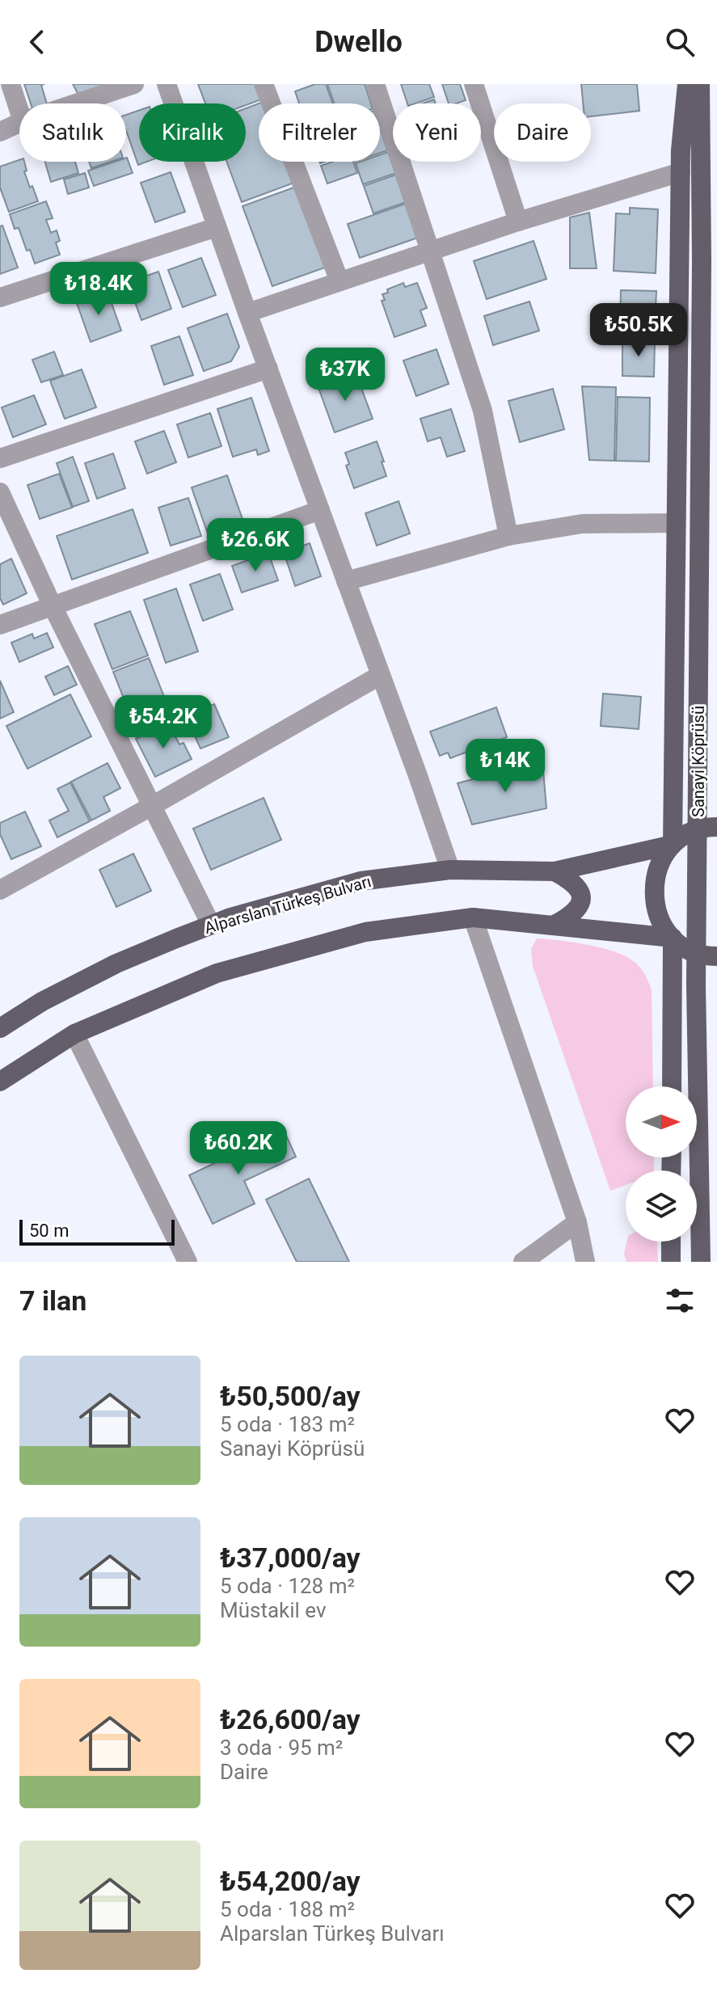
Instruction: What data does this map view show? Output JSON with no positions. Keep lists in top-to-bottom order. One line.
{"streets":{"main road":["Sanayi Köprüsü","Alparslan Türkeş Bulvarı"]},"scale_bar":"50 m","north":"right","page":{"header":"Dwello","chip":["Satılık","Kiralık","Filtreler","Yeni","Daire"],"price":["₺18.4K","₺50.5K","₺37K","₺26.6K","₺54.2K","₺14K","₺60.2K"],"scale":"50 m","heading":"7 ilan","list":[{"name":"₺50,500/ay","note":"5 oda · 183 m² · Sanayi Köprüsü"},{"name":"₺37,000/ay","note":"5 oda · 128 m² · Müstakil ev"},{"name":"₺26,600/ay","note":"3 oda · 95 m² · Daire"},{"name":"₺54,200/ay","note":"5 oda · 188 m² · Alparslan Türkeş Bulvarı"}]}}
